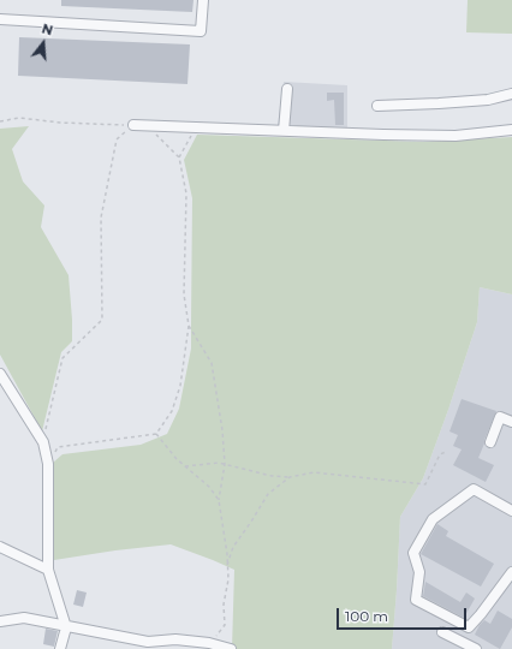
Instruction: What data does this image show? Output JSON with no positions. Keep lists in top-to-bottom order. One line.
{"scale_bar":"100 m","north":"top"}
